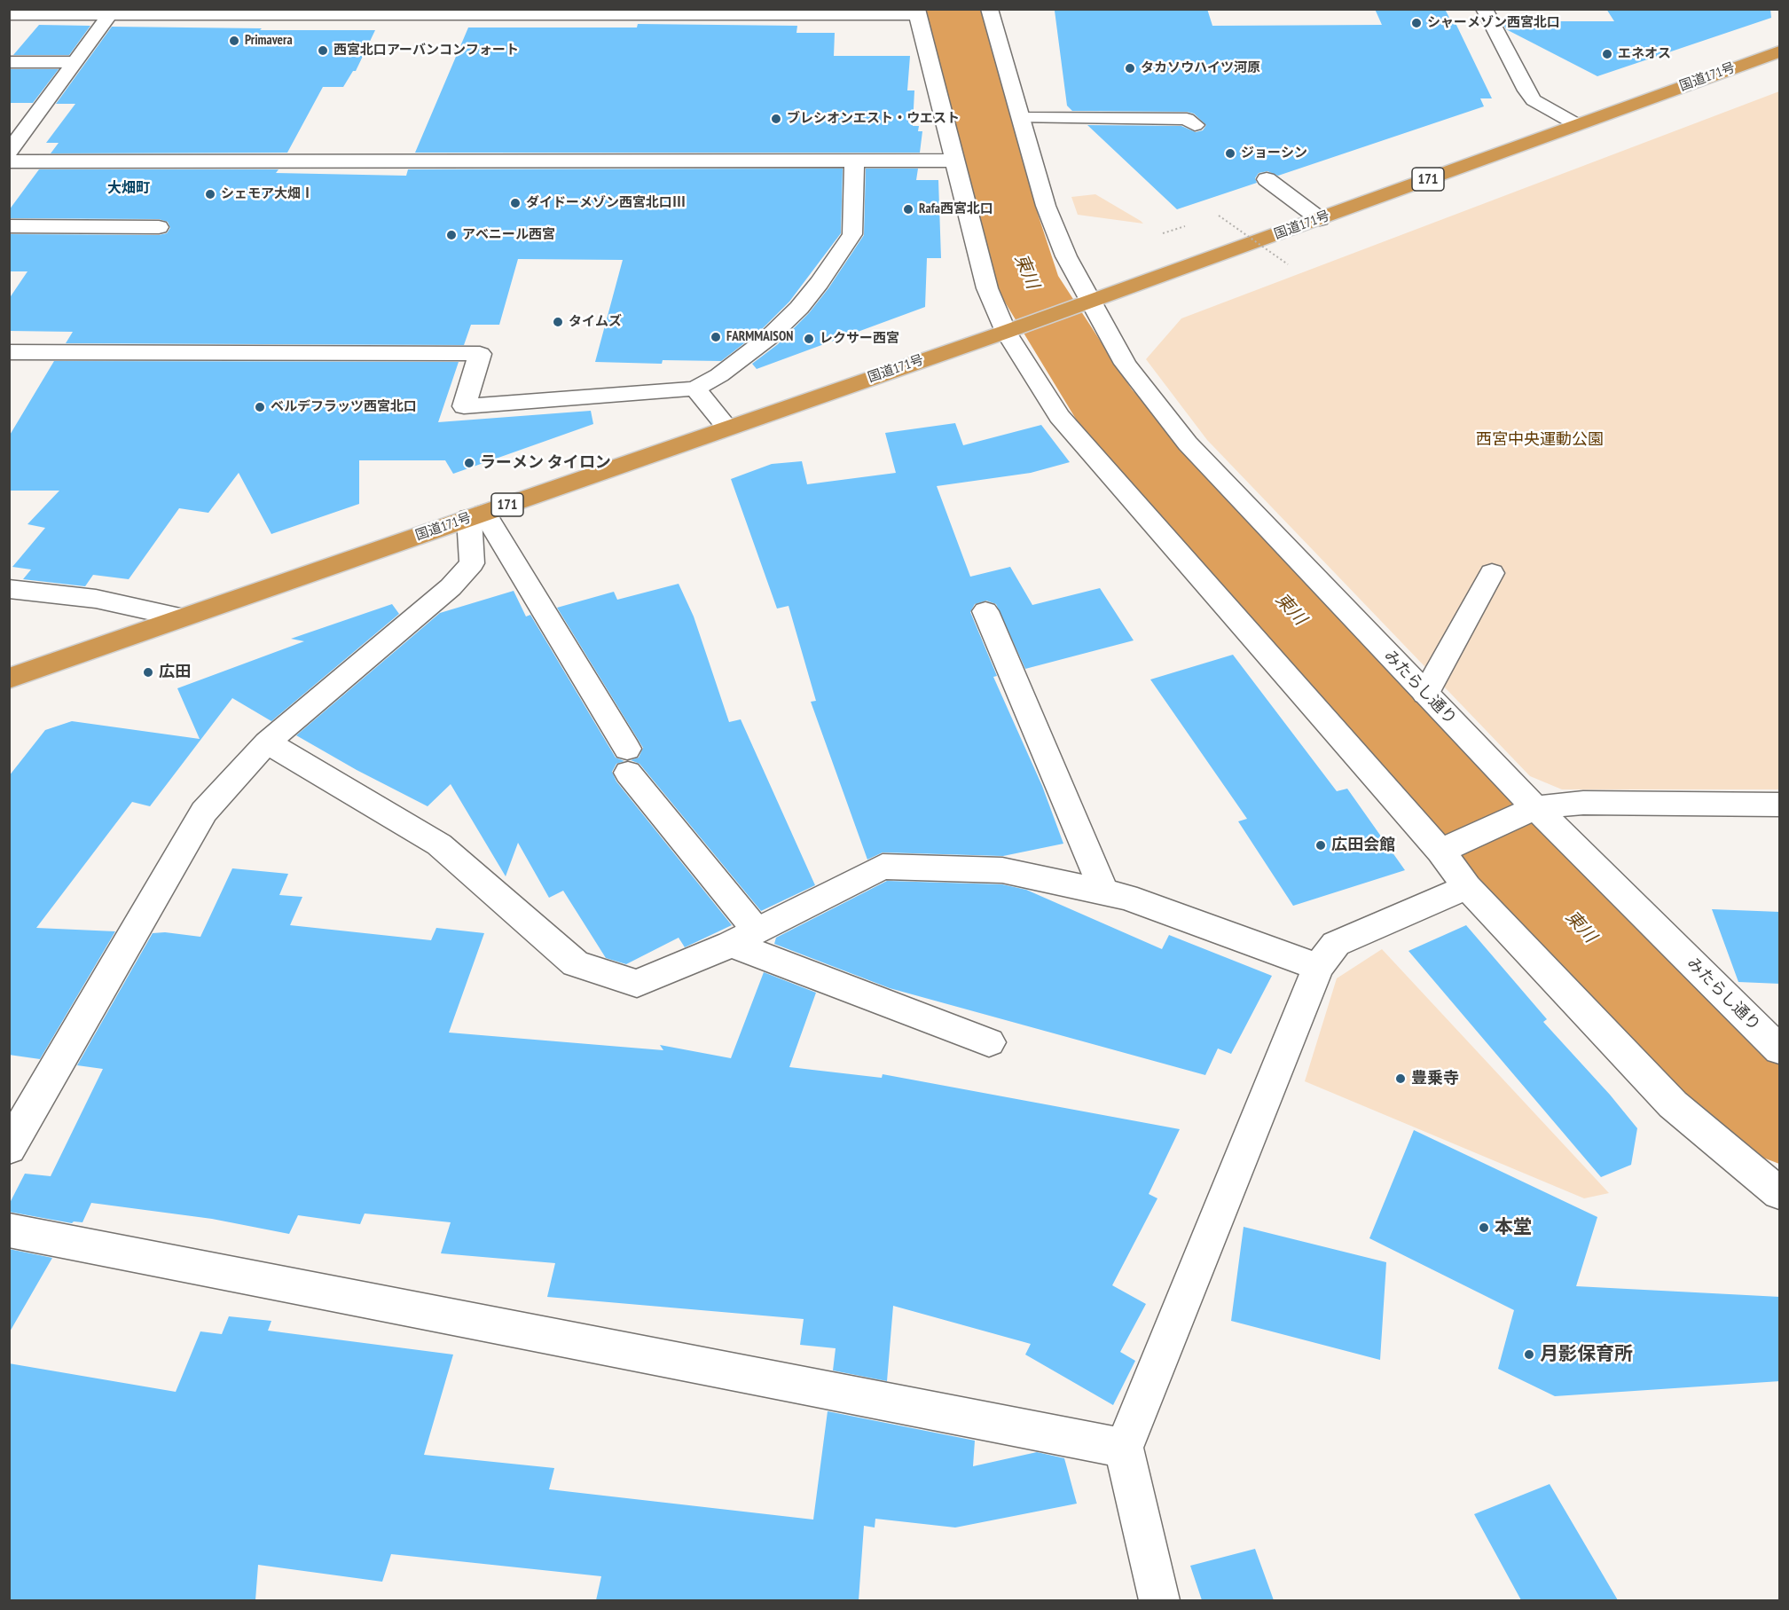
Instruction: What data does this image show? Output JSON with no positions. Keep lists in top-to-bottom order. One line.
{"streets":{"highway":["国道171号","171"],"street":["みたらし通り"]},"crossings":[["国道171号","みたらし通り"]],"districts":["大畑町"],"water":["東川"],"parks":["西宮中央運動公園"],"places":["シャーメゾン西宮北口","Primavera","西宮北口アーバンコンフォート","エネオス","タカソウハイツ河原","ブレシオンエスト・ウエスト","ジョーシン","シェモア大畑Ⅰ","ダイドーメゾン西宮北口Ⅲ","Rafa西宮北口","アベニール西宮","タイムズ","FARMMAISON","レクサー西宮","ベルデフラッツ西宮北口","ラーメン タイロン","広田","広田会館","豊乗寺","本堂","月影保育所"]}
